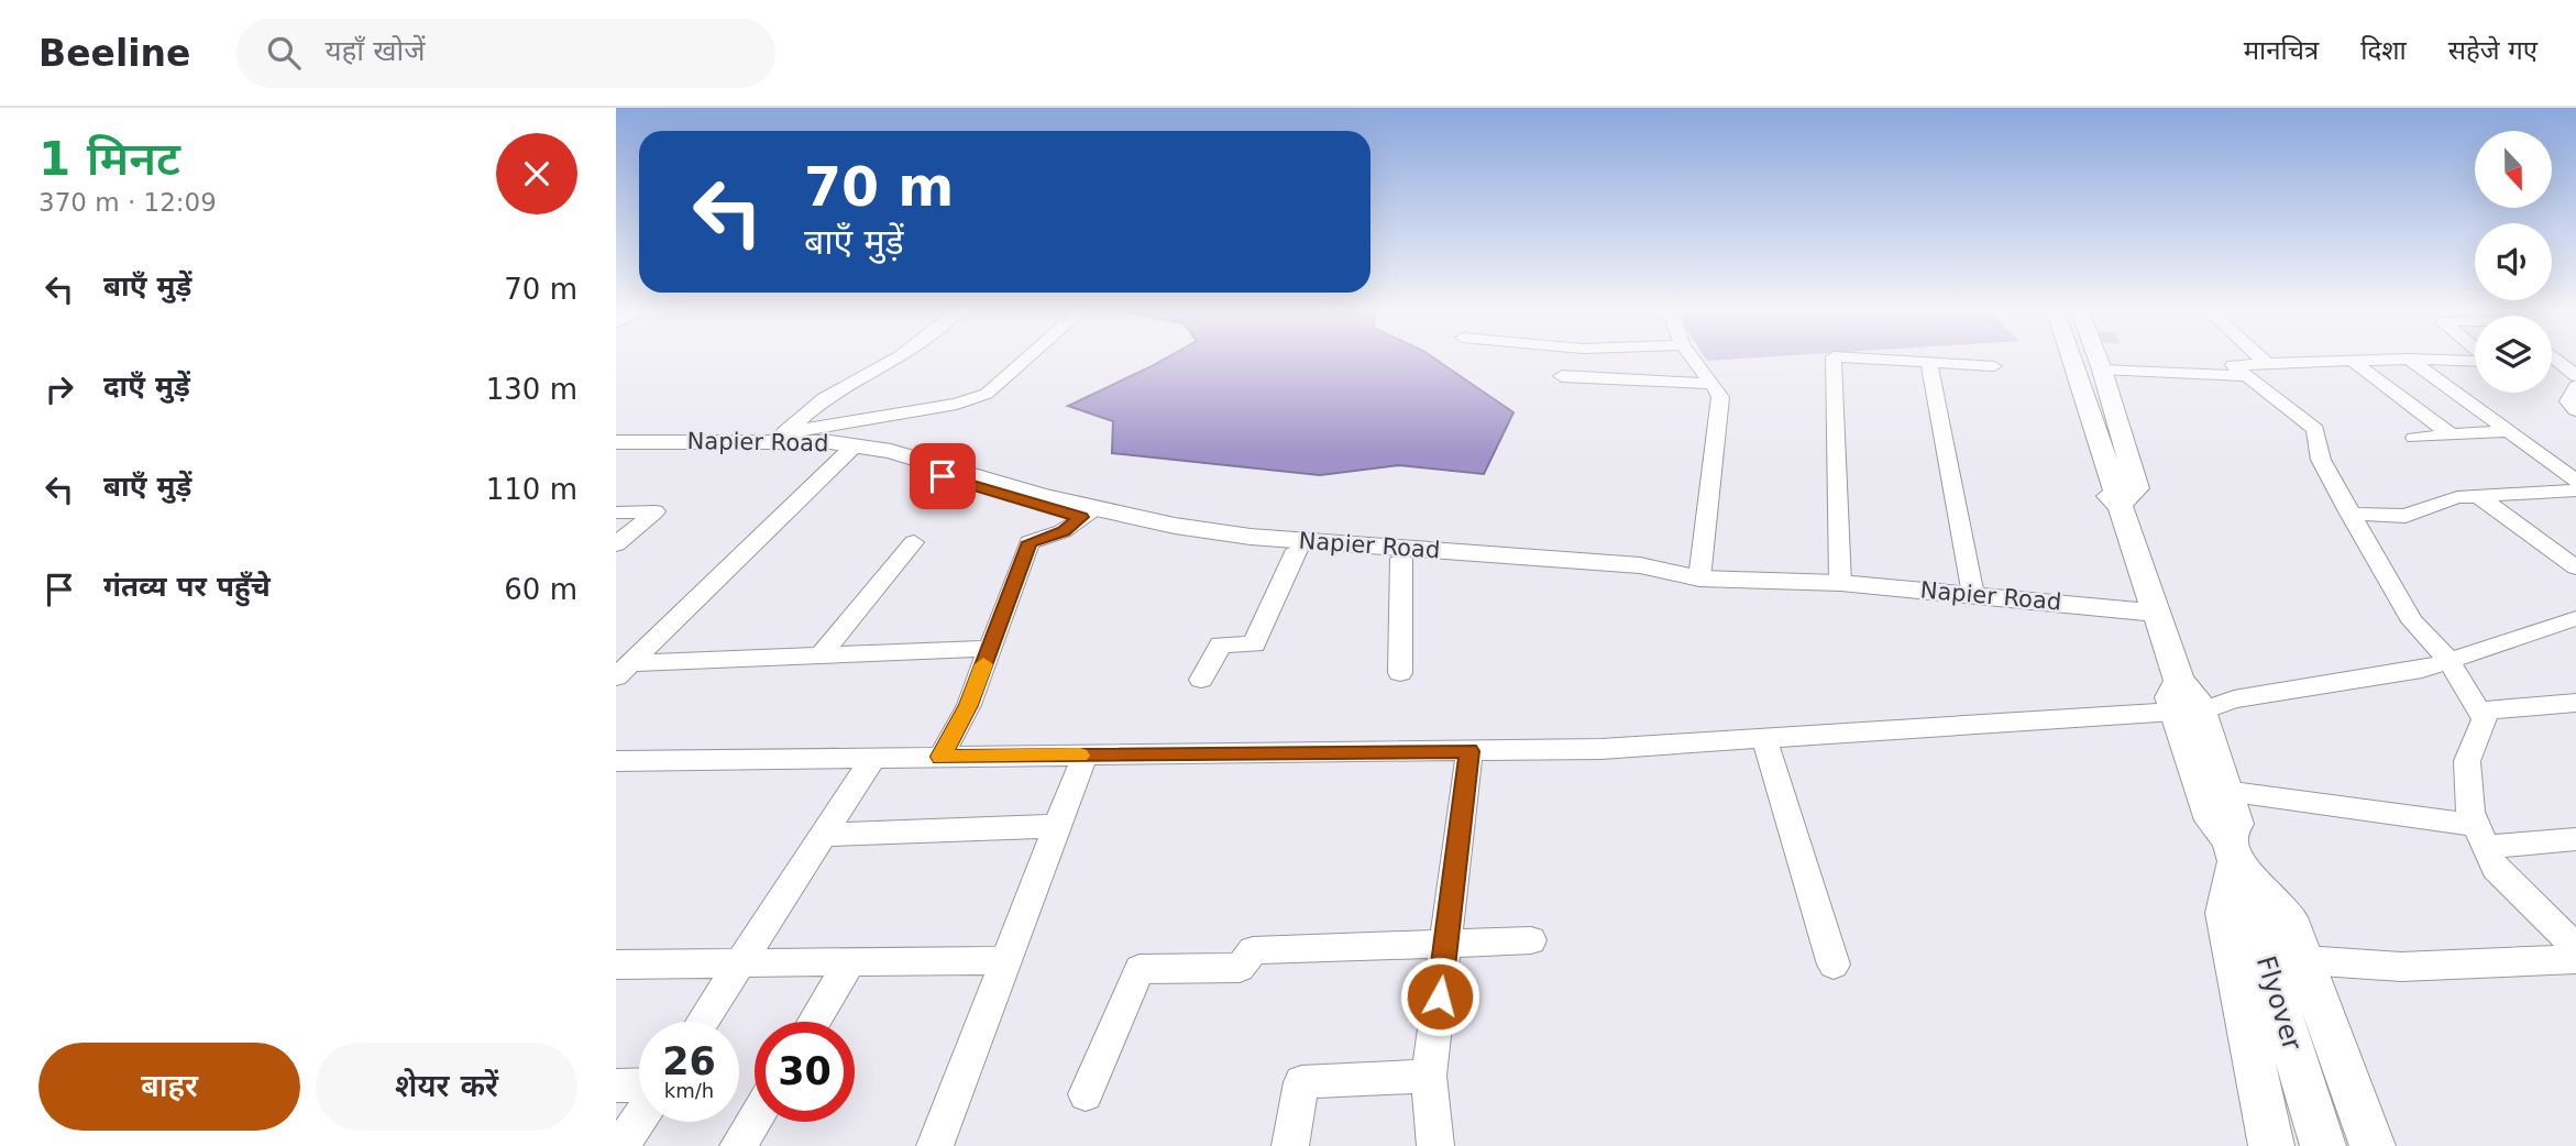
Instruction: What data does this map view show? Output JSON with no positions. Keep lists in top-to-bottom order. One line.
{"streets":{"main road":["Napier Road","Flyover"]},"north":"bottom","page":{"header":"Beeline","search":"यहाँ खोजें","nav":["मानचित्र","दिशा","सहेजे गए"],"heading":["1 मिनट","370 m · 12:09"],"turn":["70 m","बाएँ मुड़ें"],"list":[{"name":"बाएँ मुड़ें","value":"70 m"},{"name":"दाएँ मुड़ें","value":"130 m"},{"name":"बाएँ मुड़ें","value":"110 m"},{"name":"गंतव्य पर पहुँचे","value":"60 m"}],"speed":"26 km/h","limit":"30","buttons":["बाहर","शेयर करें"]}}
